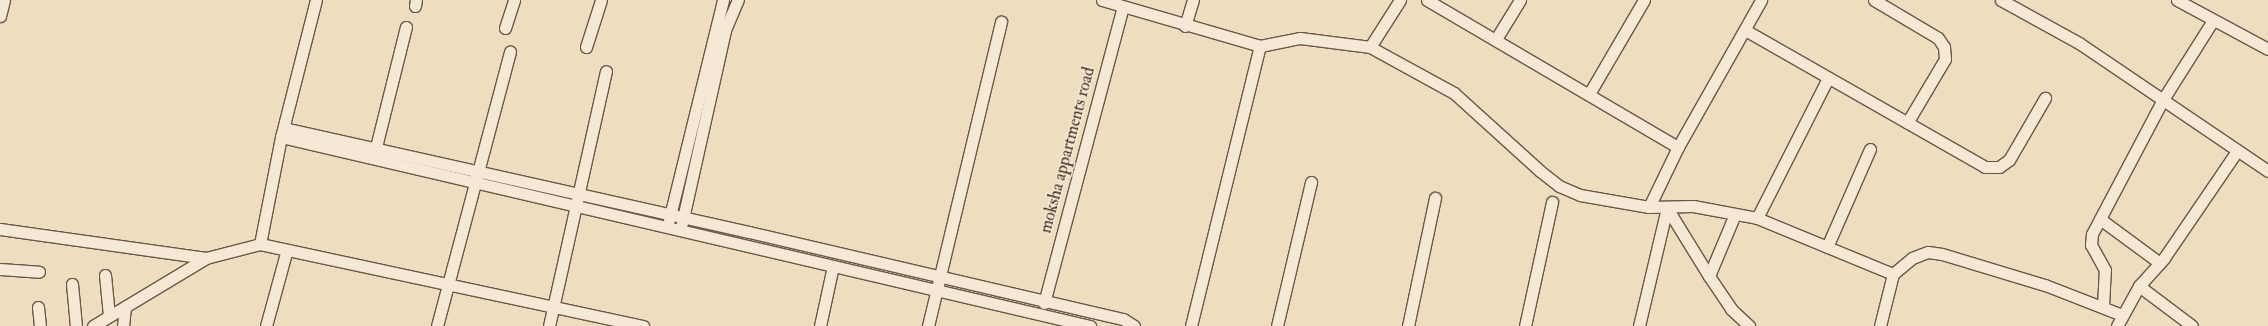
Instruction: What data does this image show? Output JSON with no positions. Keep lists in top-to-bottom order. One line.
{"streets":{"street":["moksha appartments road"]}}
